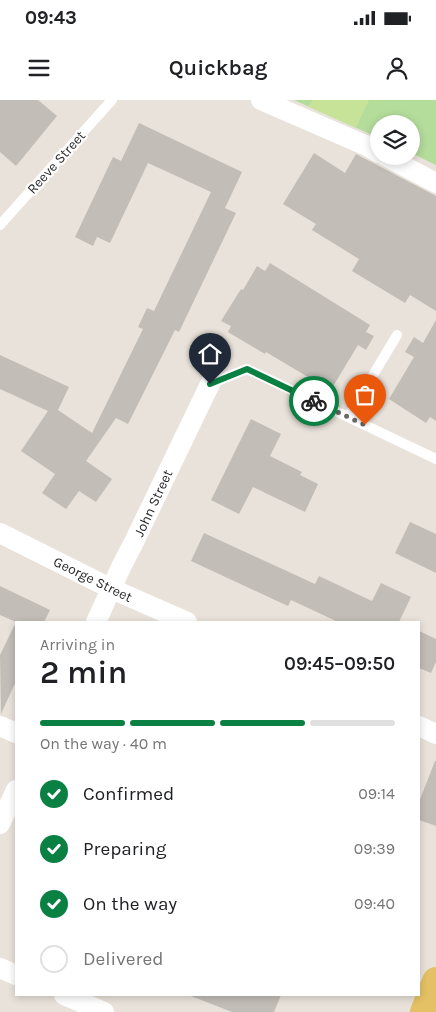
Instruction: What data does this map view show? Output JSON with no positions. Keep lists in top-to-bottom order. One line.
{"streets":{"street":["John Street","George Street"],"lane":["Reeve Street"]},"crossings":[["John Street","George Street"]],"page":{"status":"09:43","header":"Quickbag","heading":["2 min","Arriving in","09:45–09:50"],"bar":"On the way · 40 m","list":[["Confirmed","09:14"],["Preparing","09:39"],["On the way","09:40"],"Delivered"]}}
